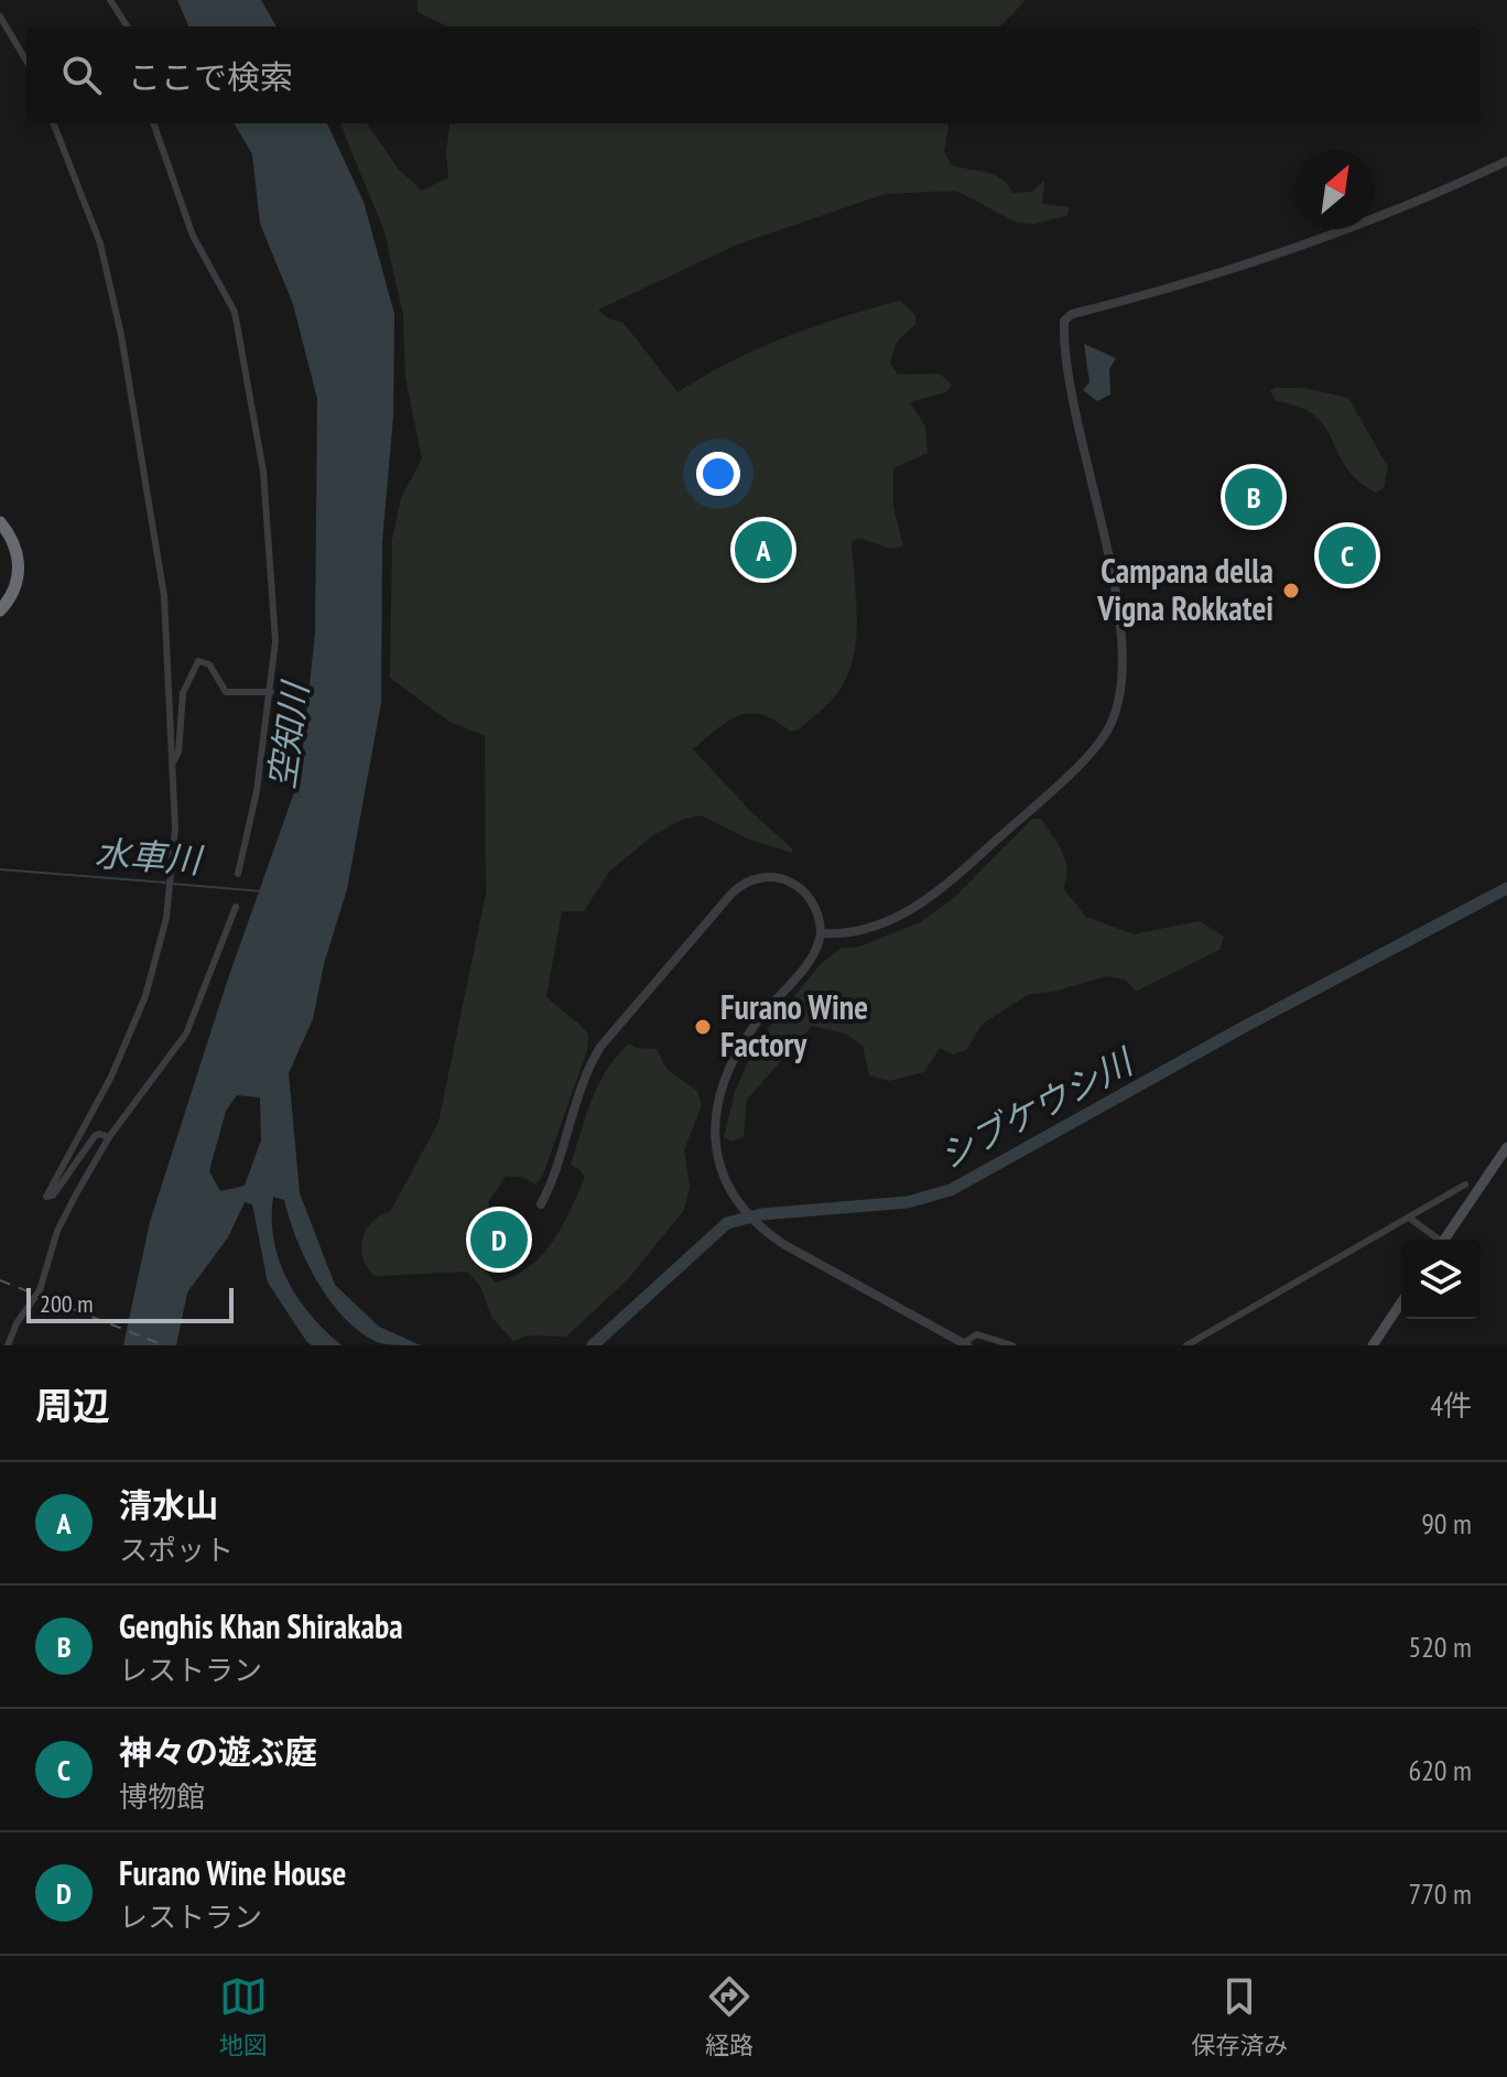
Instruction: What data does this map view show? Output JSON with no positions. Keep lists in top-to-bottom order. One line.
{"water":["空知川","水車川","シブケウシ川"],"places":["Campana della Vigna Rokkatei","Furano Wine Factory"],"scale_bar":"200 m","north":"top right","page":{"search":"ここで検索","pins":["B","A","C","D"],"scale":"200 m","heading":["周辺","4件"],"list":[{"mark":"A","name":"清水山","note":"スポット","value":"90 m"},{"mark":"B","name":"Genghis Khan Shirakaba","note":"レストラン","value":"520 m"},{"mark":"C","name":"神々の遊ぶ庭","note":"博物館","value":"620 m"},{"mark":"D","name":"Furano Wine House","note":"レストラン","value":"770 m"}],"nav":["地図","経路","保存済み"]}}
